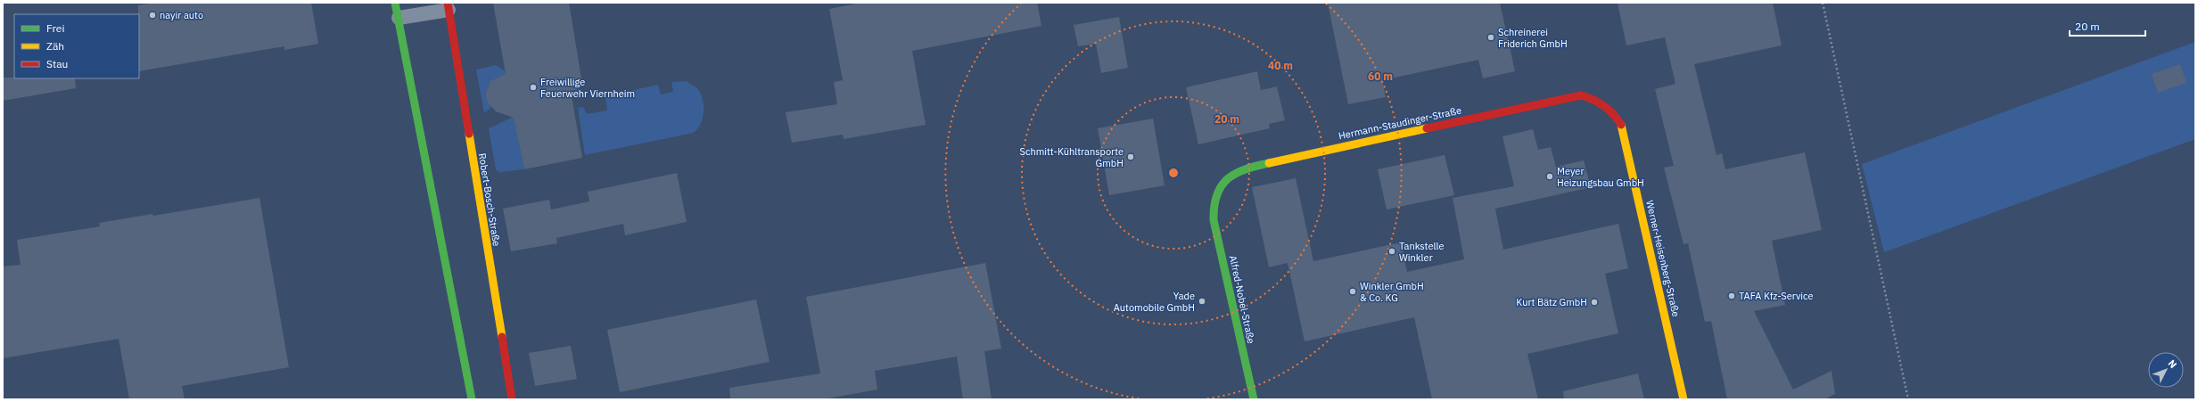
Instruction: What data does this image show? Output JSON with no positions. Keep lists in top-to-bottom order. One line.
{"streets":{"street":["Hermann-Staudinger-Straße","Robert-Bosch-Straße","Werner-Heisenberg-Straße","Alfred-Nobel-Straße"]},"crossings":[["Hermann-Staudinger-Straße","Werner-Heisenberg-Straße"],["Hermann-Staudinger-Straße","Alfred-Nobel-Straße"]],"places":["nayir auto","Schreinerei Friderich GmbH","Freiwillige Feuerwehr Viernheim","Schmitt-Kühltransporte GmbH","Meyer Heizungsbau GmbH","Tankstelle Winkler","Winkler GmbH & Co. KG","TAFA Kfz-Service","Yade Automobile GmbH","Kurt Bätz GmbH"],"legend":["Frei","Zäh","Stau"],"scale_bar":"20 m","north":"top right","rings":["40 m","60 m","20 m"]}
